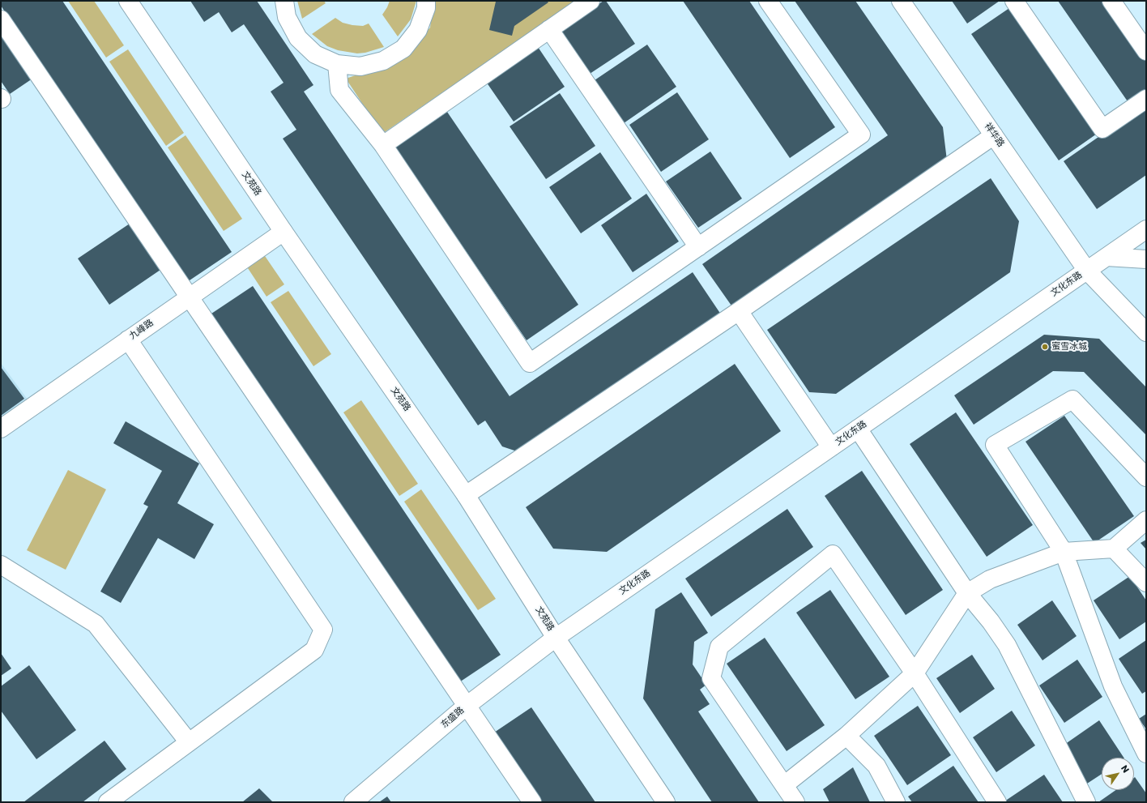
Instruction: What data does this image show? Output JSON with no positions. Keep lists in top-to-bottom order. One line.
{"streets":{"street":["祥华路","文苑路","文化东路","九峰路","东盛路"]},"crossings":[["祥华路","文化东路"],["文苑路","文化东路"],["文苑路","九峰路"],["文苑路","东盛路"],["文化东路","东盛路"]],"places":["蜜雪冰城"],"north":"top right"}
